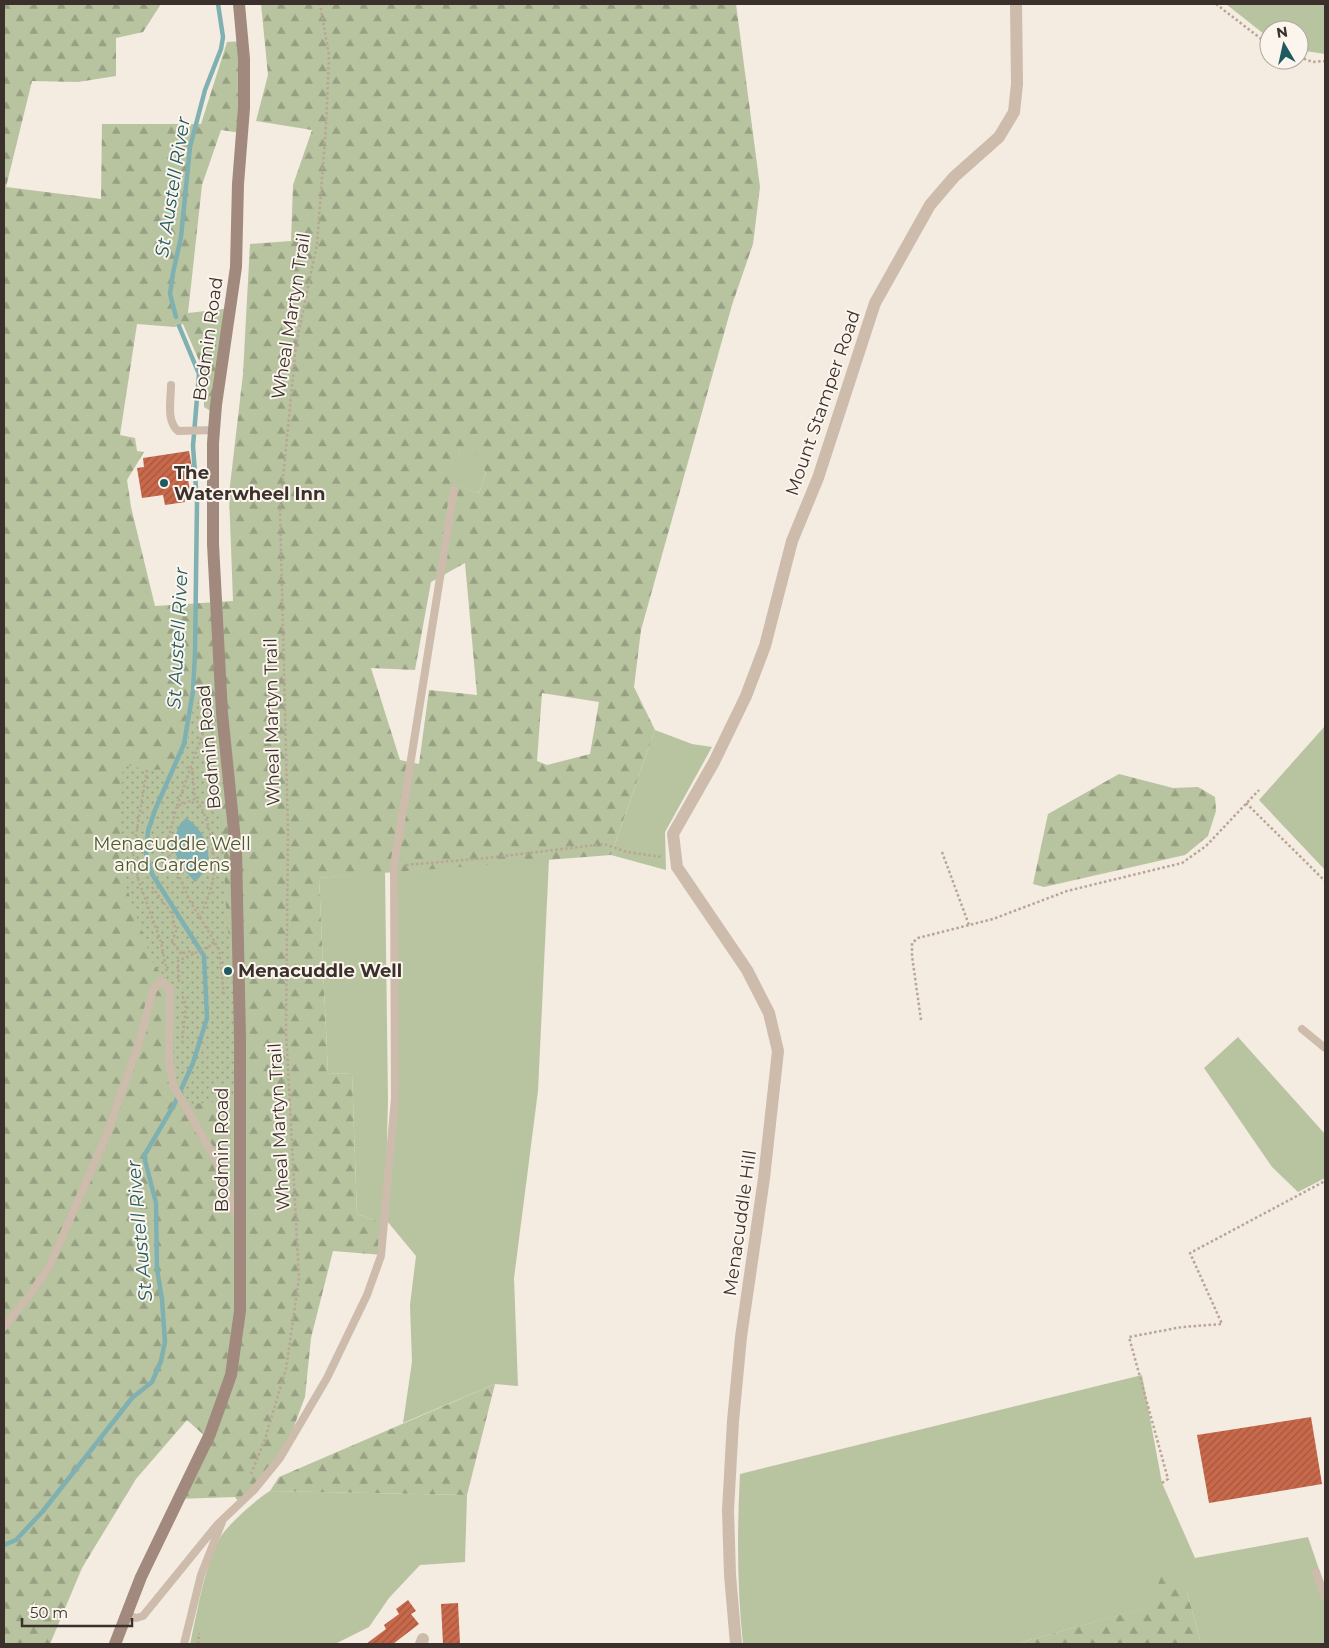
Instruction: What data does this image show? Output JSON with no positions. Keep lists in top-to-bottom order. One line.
{"streets":{"main road":["Bodmin Road"],"street":["Mount Stamper Road","Menacuddle Hill"],"path":["Wheal Martyn Trail"]},"crossings":[["Mount Stamper Road","Menacuddle Hill"]],"water":["St Austell River"],"parks":["Menacuddle Well and Gardens"],"places":["The Waterwheel Inn","Menacuddle Well"],"scale_bar":"50 m","north":"top"}
